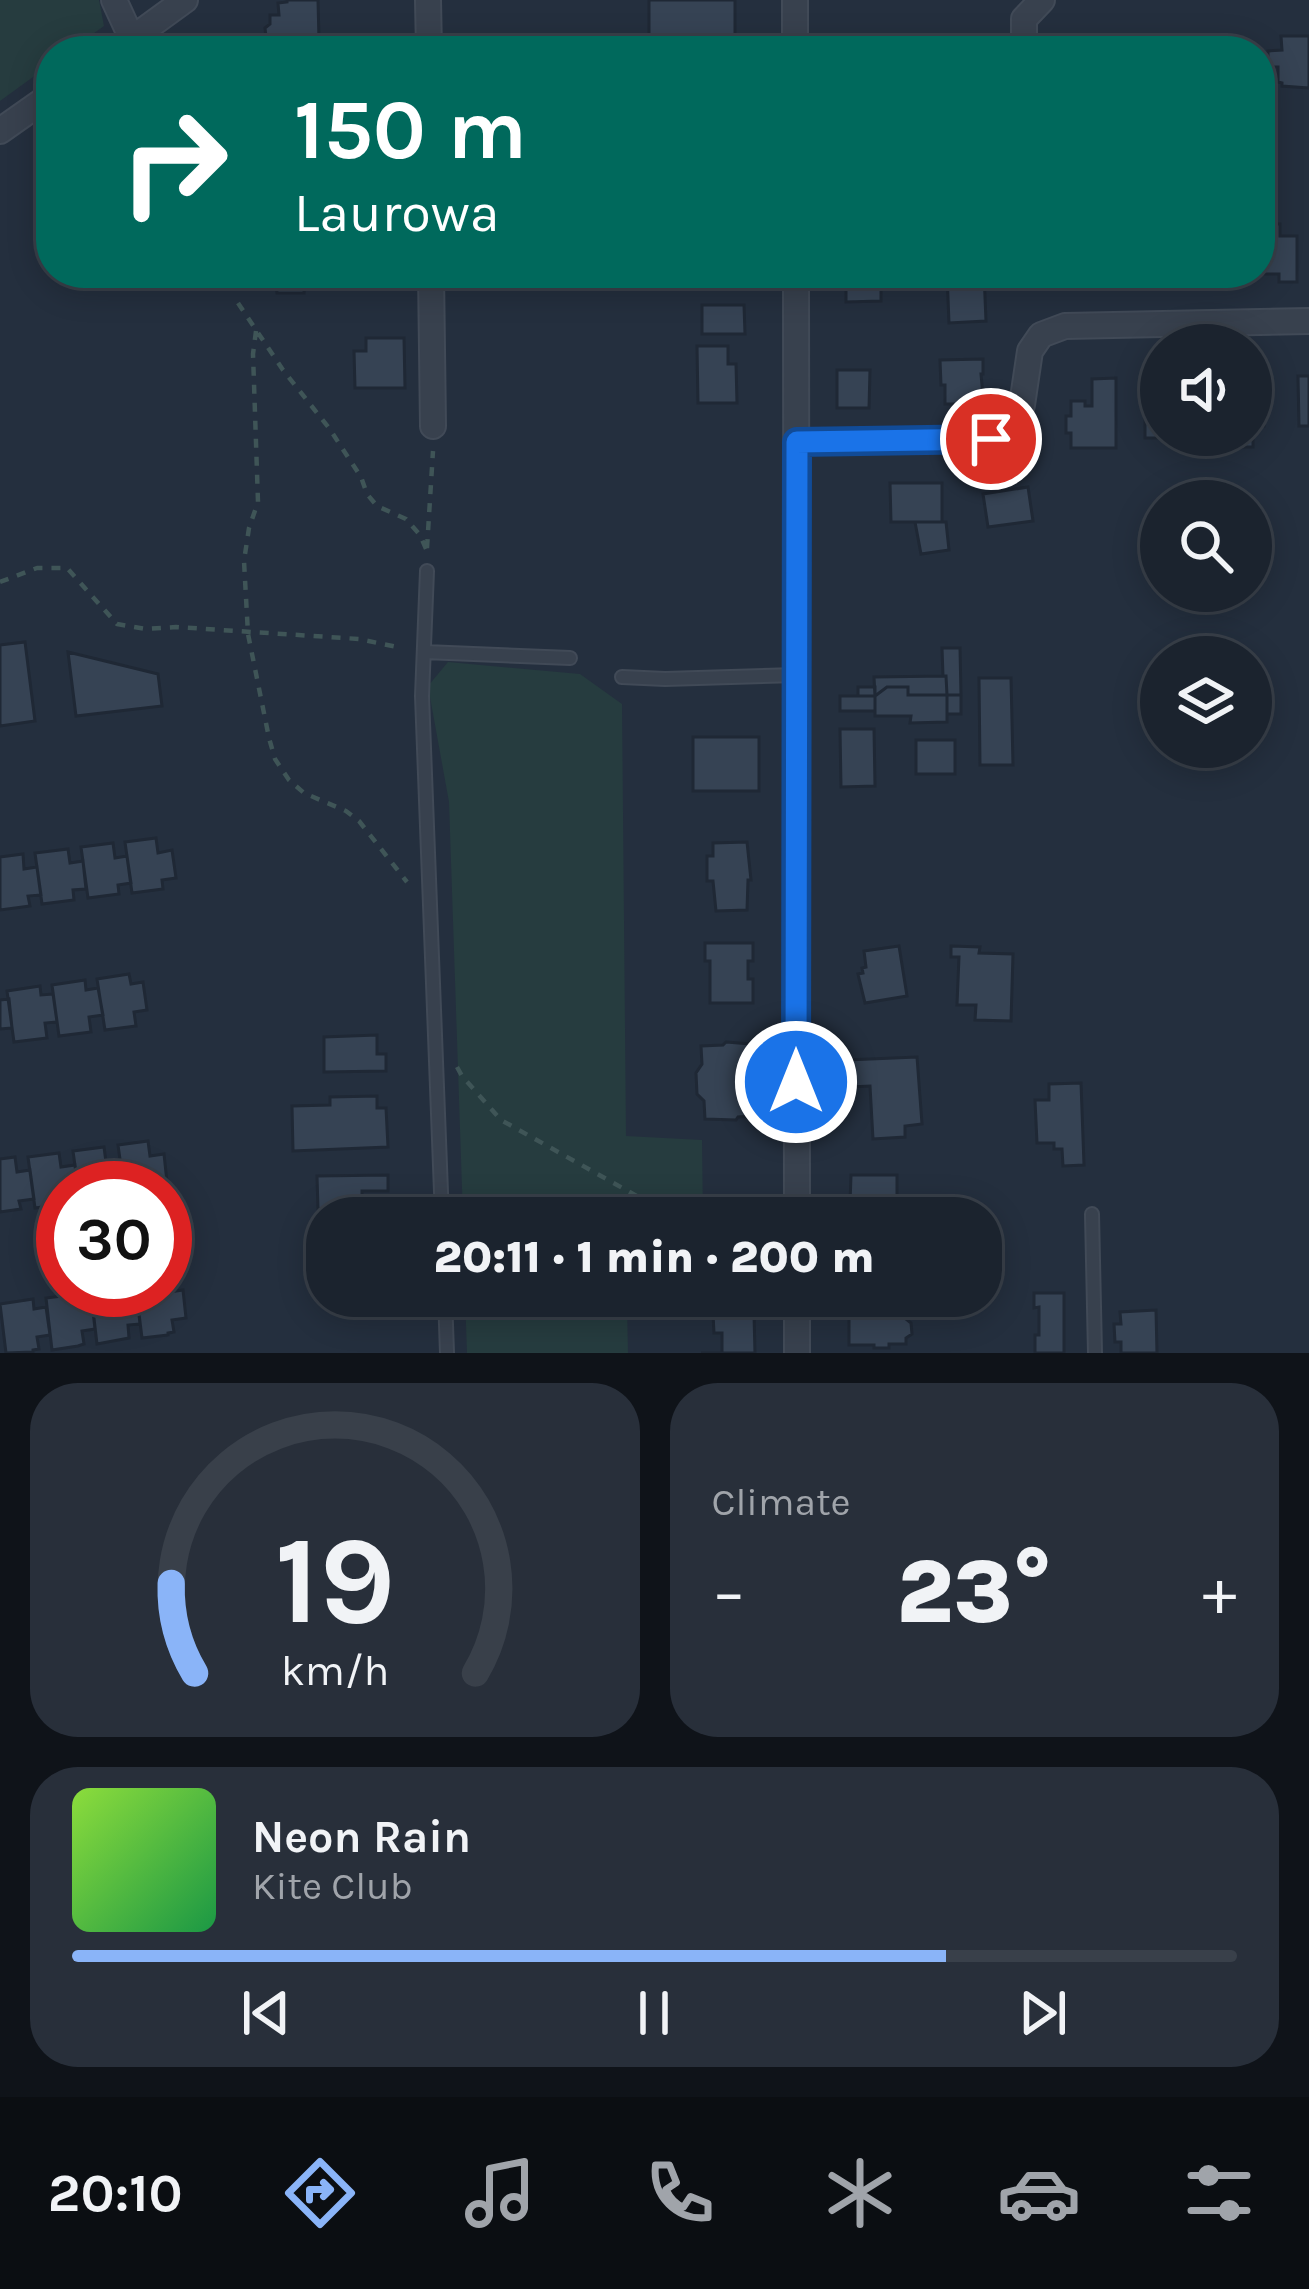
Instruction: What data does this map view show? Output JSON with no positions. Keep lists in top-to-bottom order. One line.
{"page":{"turn":["150 m","Laurowa"],"limit":"30","trip":"20:11 · 1 min · 200 m","tile":"Climate","heat":["−","23°","+"],"song":["Neon Rain","Kite Club"],"tabs":"20:10","gauge":["19","km/h"]}}
